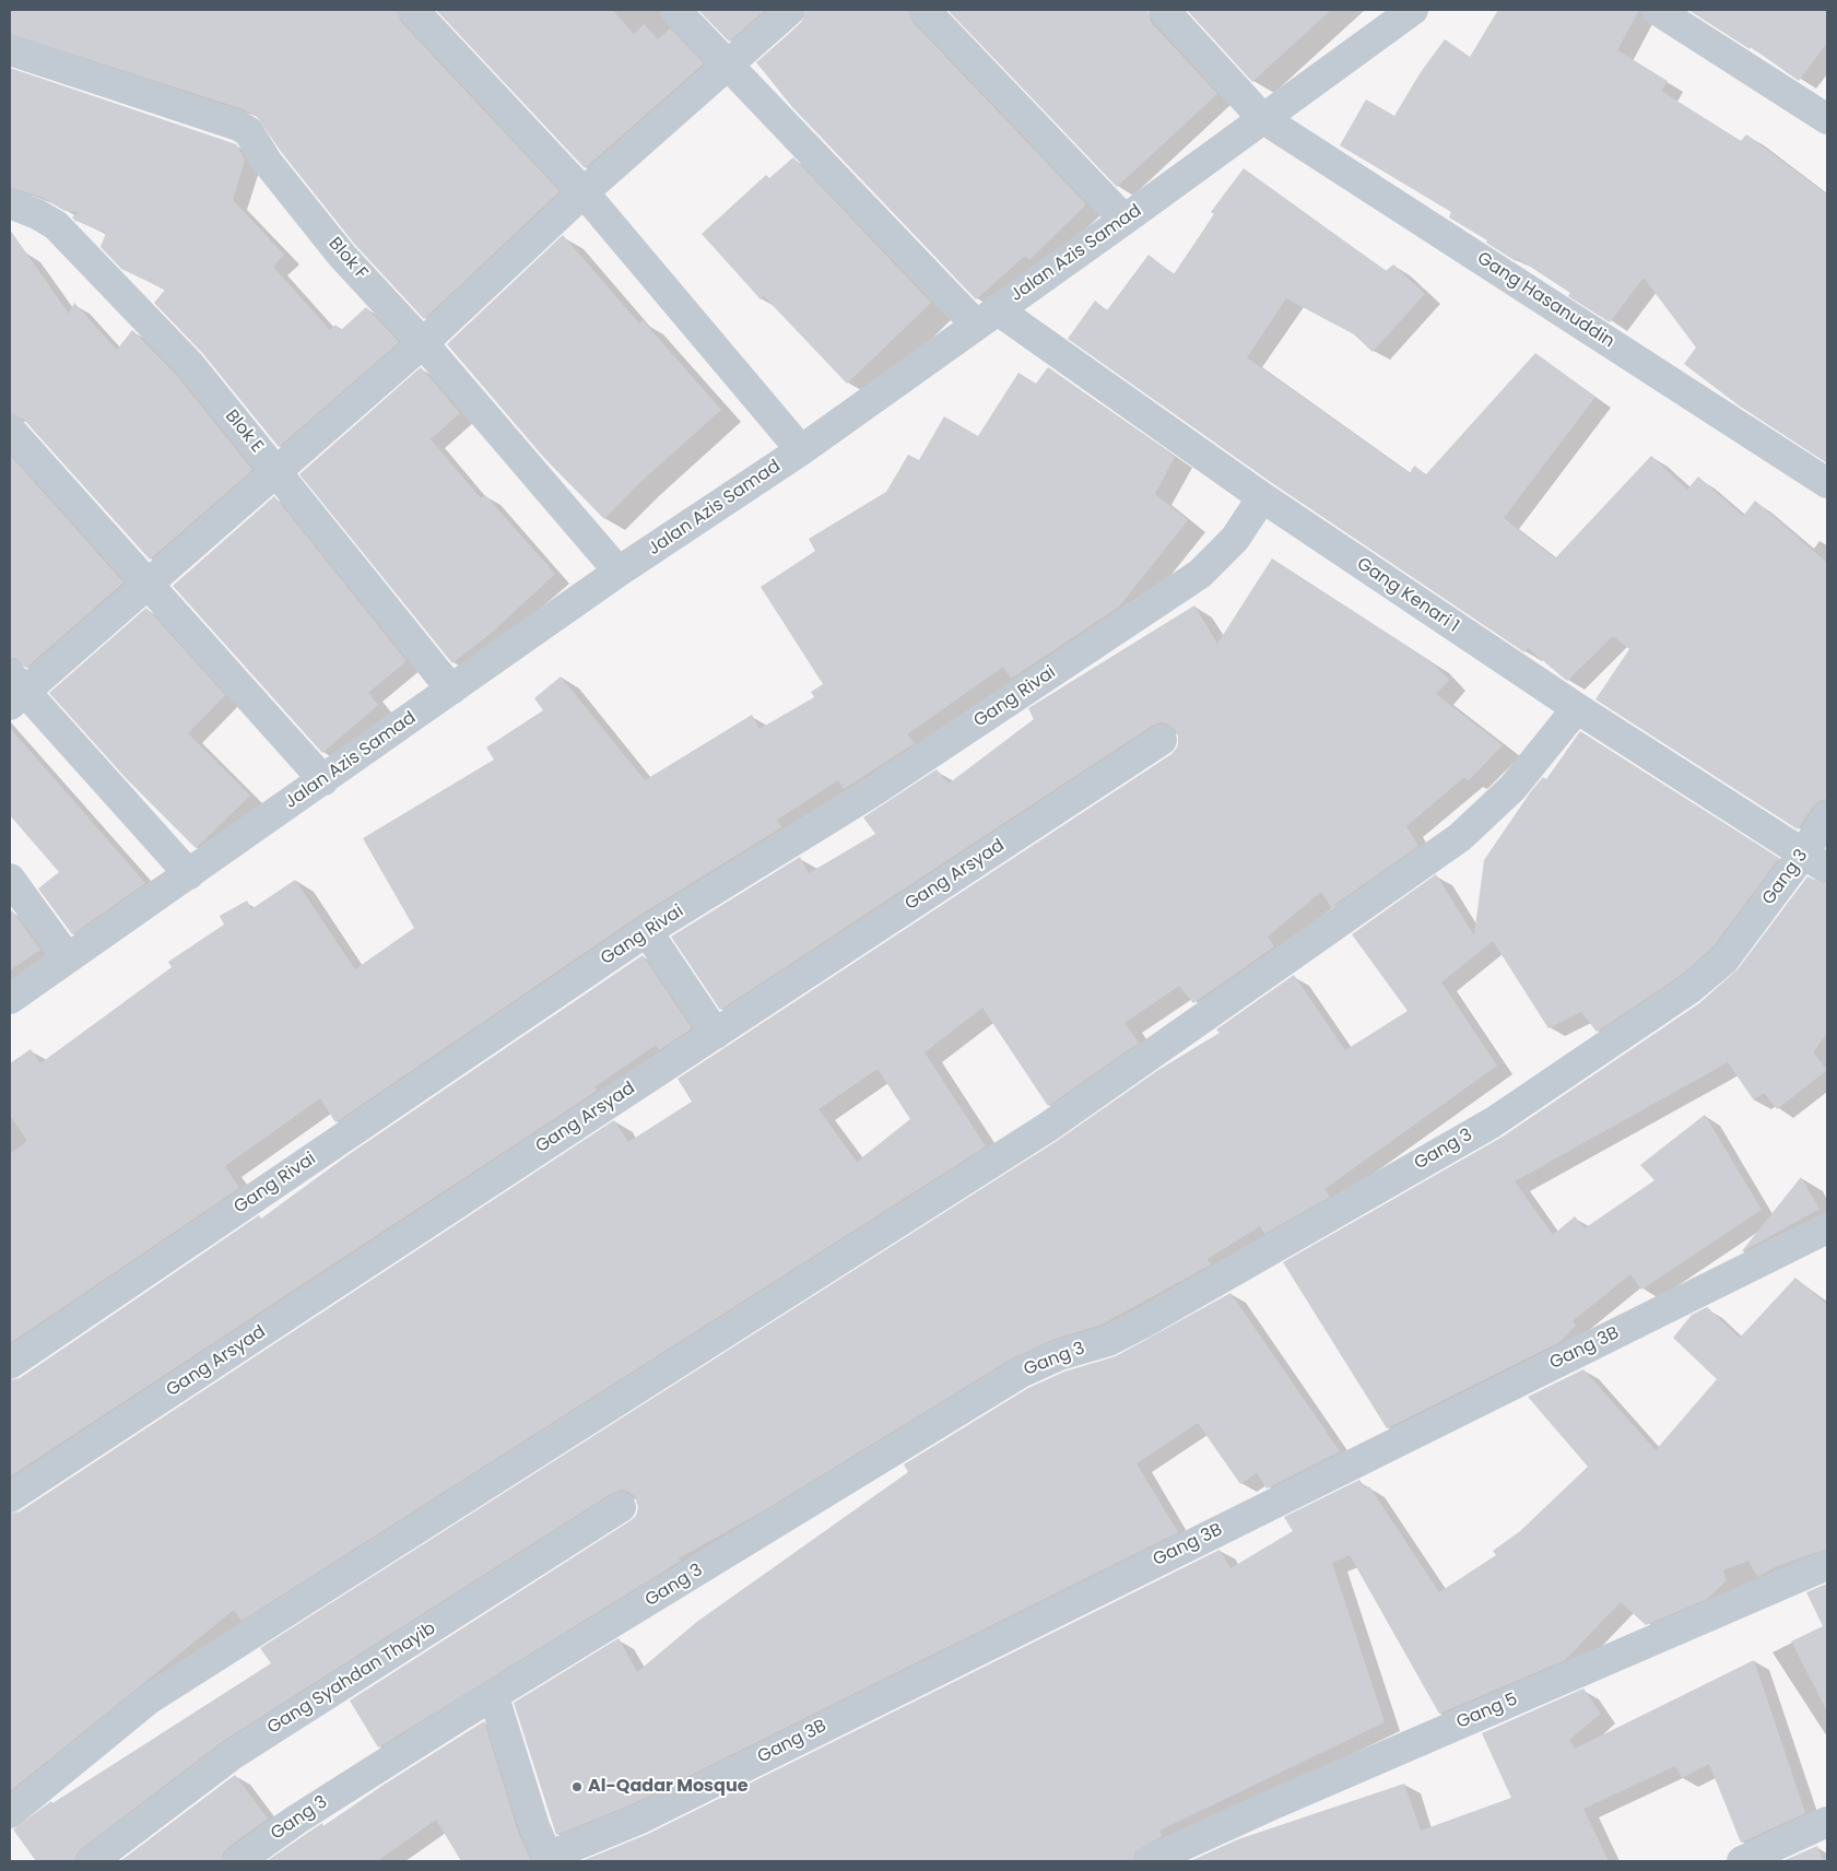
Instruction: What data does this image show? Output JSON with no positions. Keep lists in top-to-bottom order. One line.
{"streets":{"street":["Jalan Azis Samad","Blok F","Gang Hasanuddin","Blok E","Gang Kenari 1","Gang Rivai","Gang Arsyad","Gang 3","Gang 3B","Gang Syahdan Thayib","Gang 5"]},"crossings":[["Jalan Azis Samad","Blok F"],["Jalan Azis Samad","Gang Hasanuddin"],["Jalan Azis Samad","Blok E"],["Jalan Azis Samad","Gang Kenari 1"],["Gang Kenari 1","Gang Rivai"],["Gang Kenari 1","Gang 3"],["Gang 3","Gang 3B"]],"places":["Al-Qadar Mosque"]}
